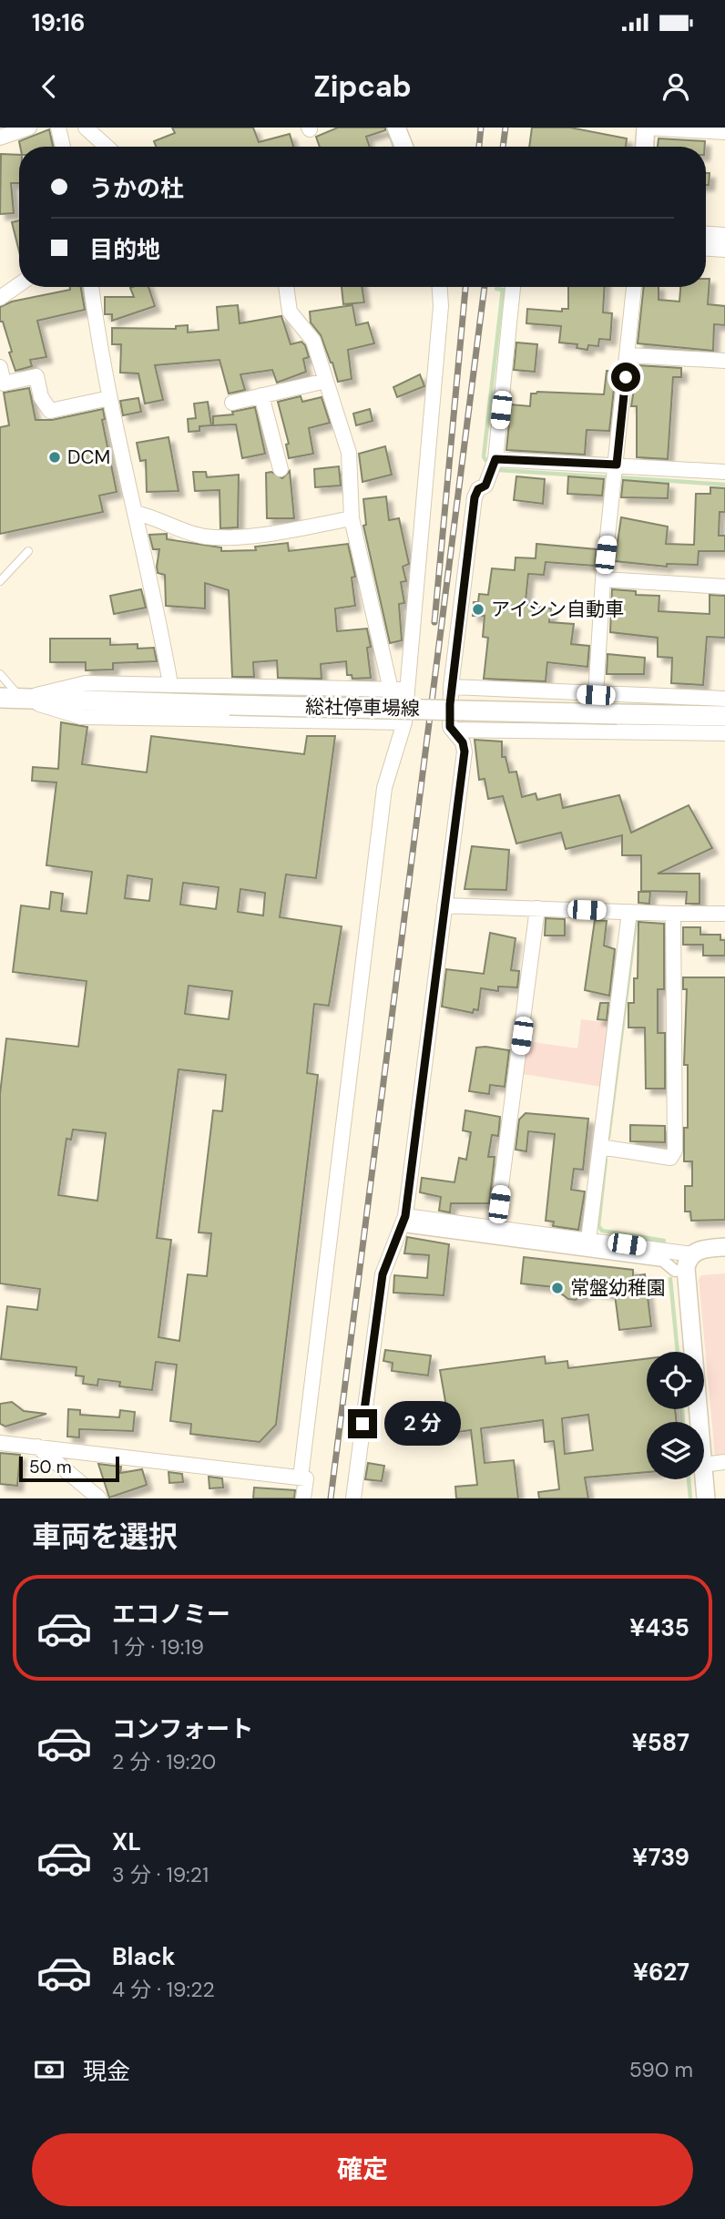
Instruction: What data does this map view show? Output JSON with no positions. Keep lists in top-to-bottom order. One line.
{"streets":{"main road":["総社停車場線"]},"places":["DCM","アイシン自動車","常盤幼稚園"],"scale_bar":"50 m","page":{"status":"19:16","header":"Zipcab","banner":["うかの杜","目的地"],"bubble":"2 分","scale":"50 m","heading":"車両を選択","list":[{"name":"エコノミー","note":"1 分 · 19:19","value":"¥435"},{"name":"コンフォート","note":"2 分 · 19:20","value":"¥587"},{"name":"XL","note":"3 分 · 19:21","value":"¥739"},{"name":"Black","note":"4 分 · 19:22","value":"¥627"}],"pay":["現金","590 m"],"buttons":"確定"}}
